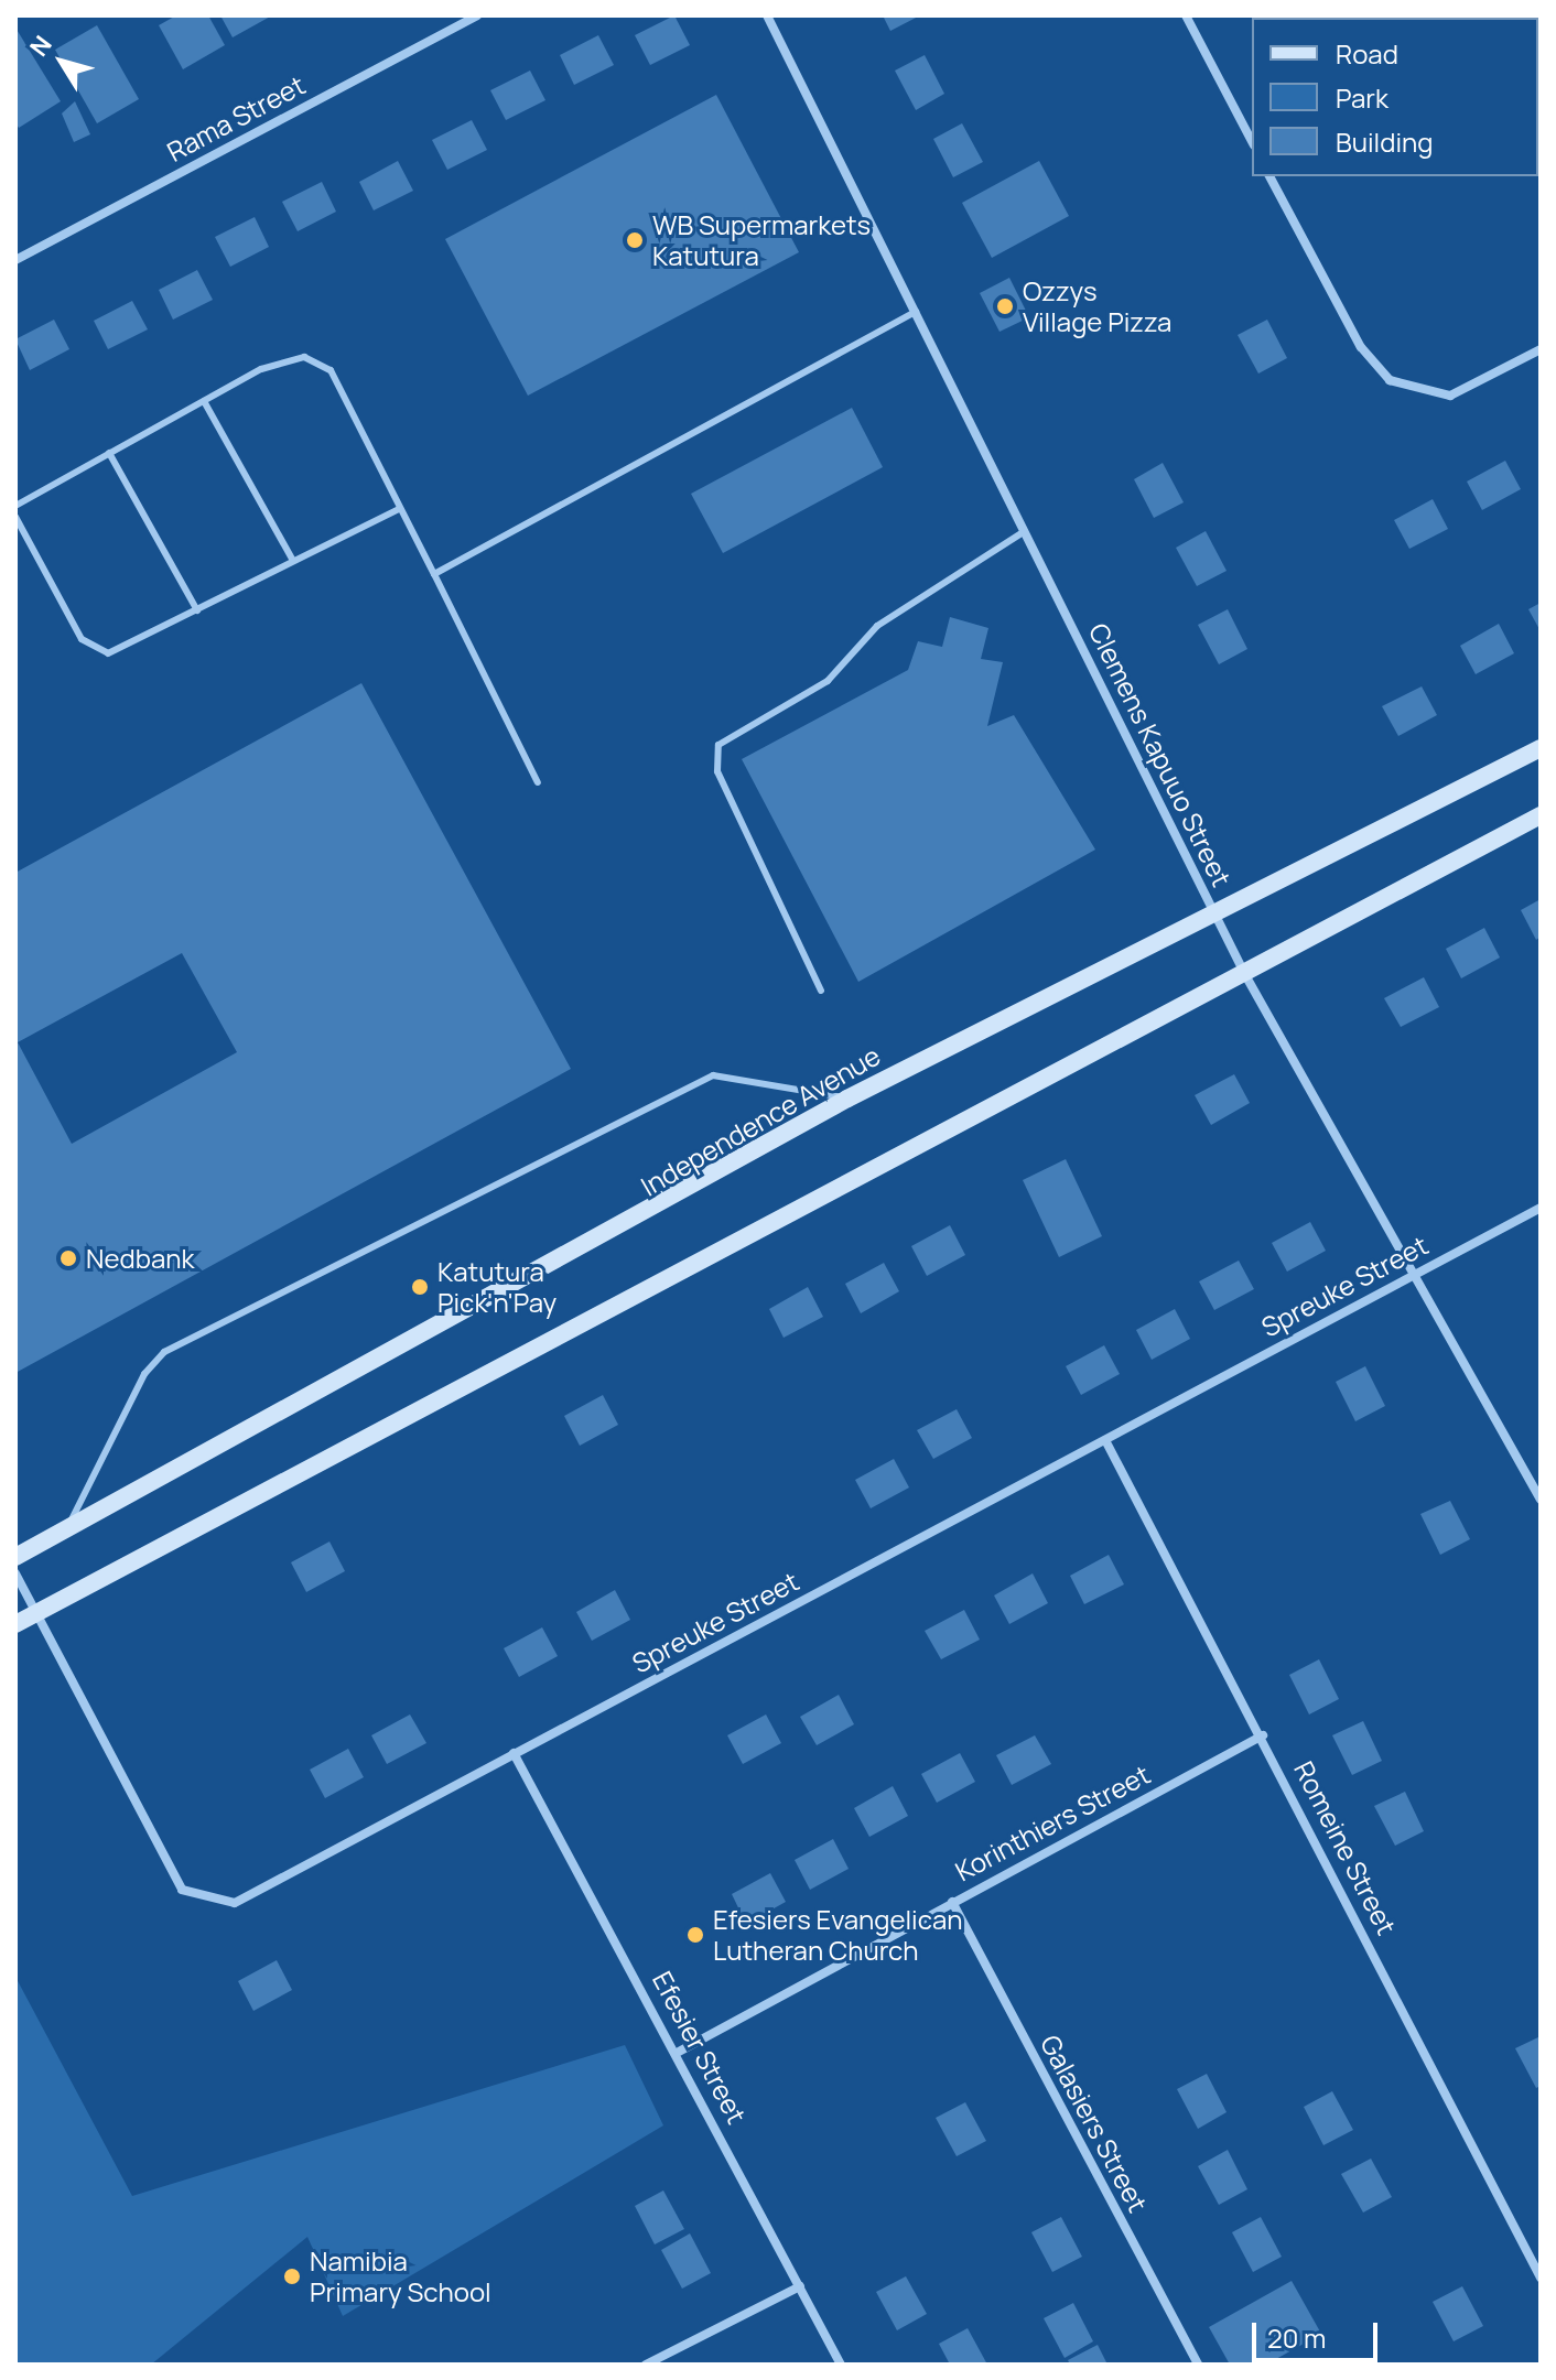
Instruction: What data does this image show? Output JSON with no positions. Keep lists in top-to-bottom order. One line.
{"streets":{"main road":["Independence Avenue"],"street":["Rama Street","Clemens Kapuuo Street","Spreuke Street","Korinthiers Street","Romeine Street","Efesier Street","Galasiers Street"]},"crossings":[["Clemens Kapuuo Street","Independence Avenue"],["Clemens Kapuuo Street","Spreuke Street"],["Spreuke Street","Romeine Street"],["Spreuke Street","Efesier Street"],["Korinthiers Street","Romeine Street"],["Korinthiers Street","Efesier Street"],["Korinthiers Street","Galasiers Street"]],"places":["WB Supermarkets Katutura","Ozzys Village Pizza","Nedbank","Katutura Pick'n'Pay","Efesiers Evangelican Lutheran Church","Namibia Primary School"],"legend":["Road","Park","Building"],"scale_bar":"20 m","north":"top left"}
